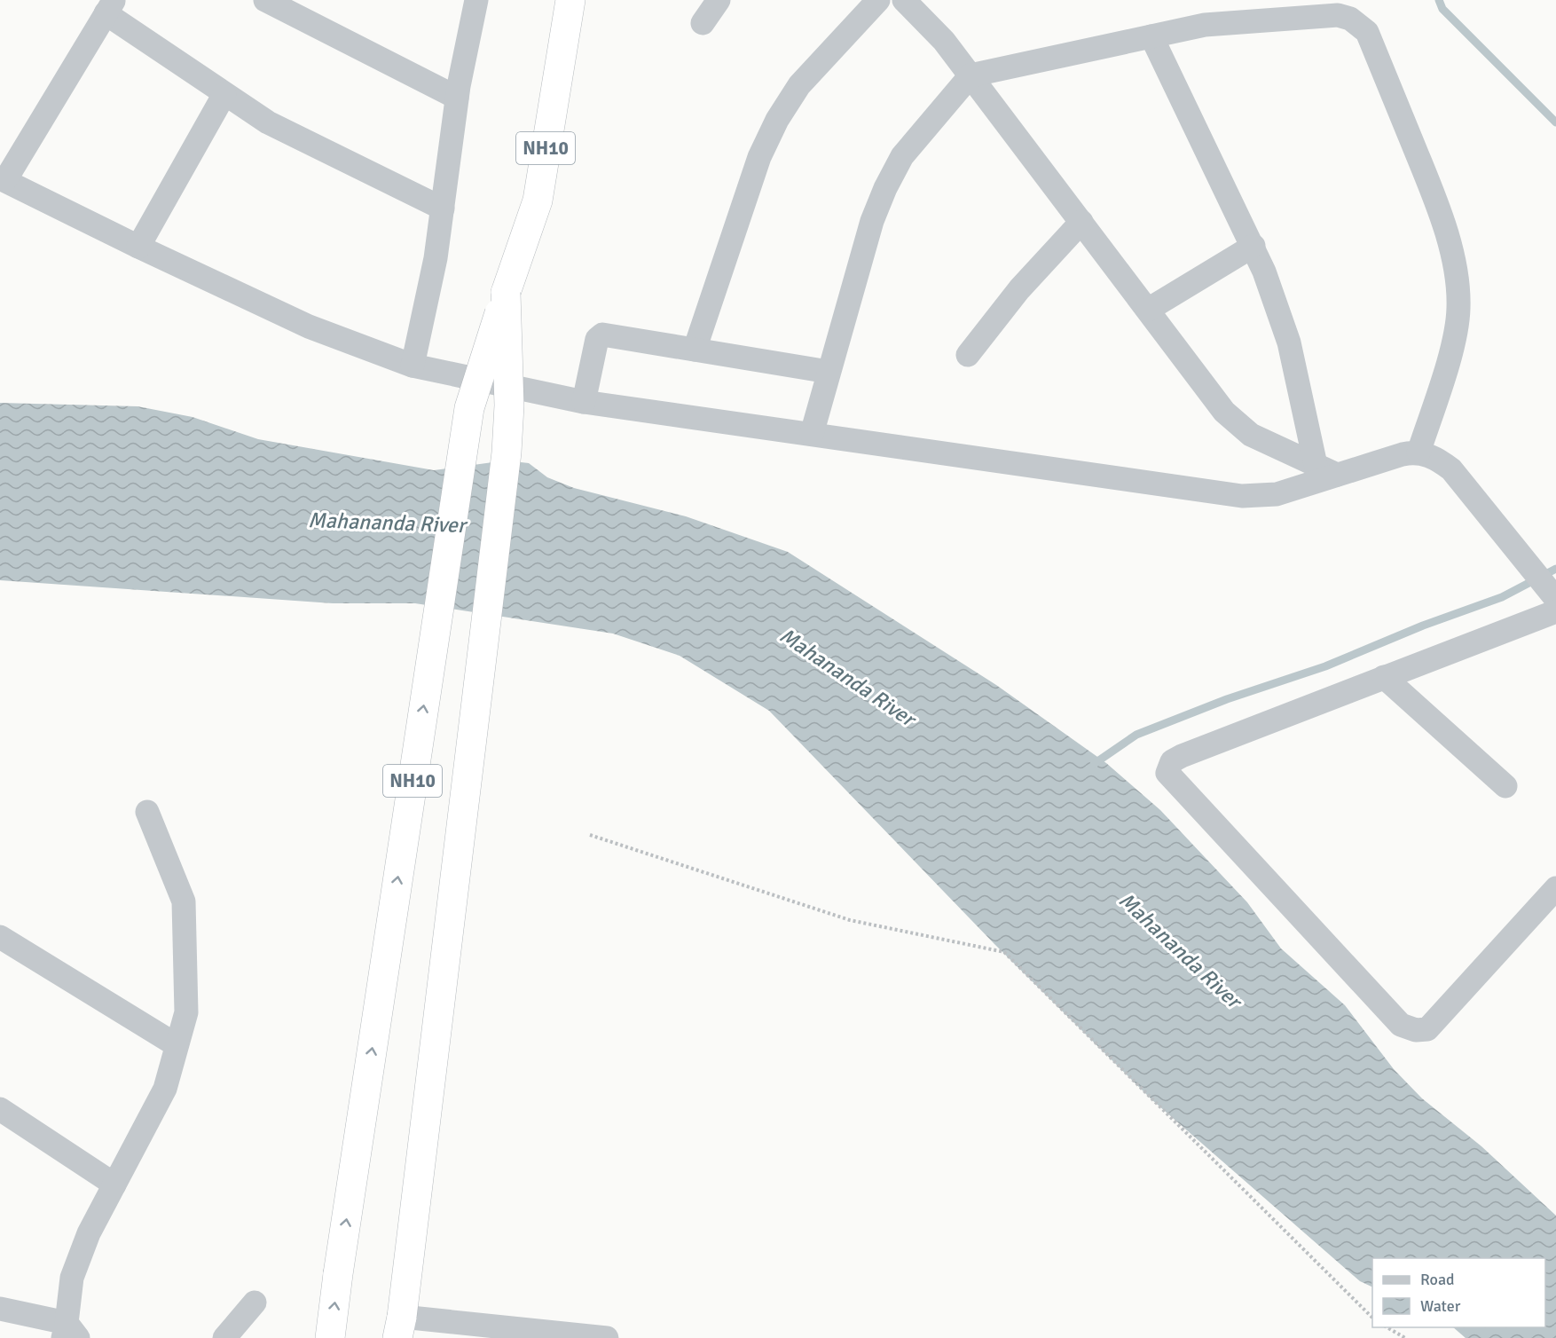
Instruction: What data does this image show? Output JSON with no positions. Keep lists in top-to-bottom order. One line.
{"streets":{"highway":["NH10"]},"water":["Mahananda River"],"legend":["Road","Water"]}
